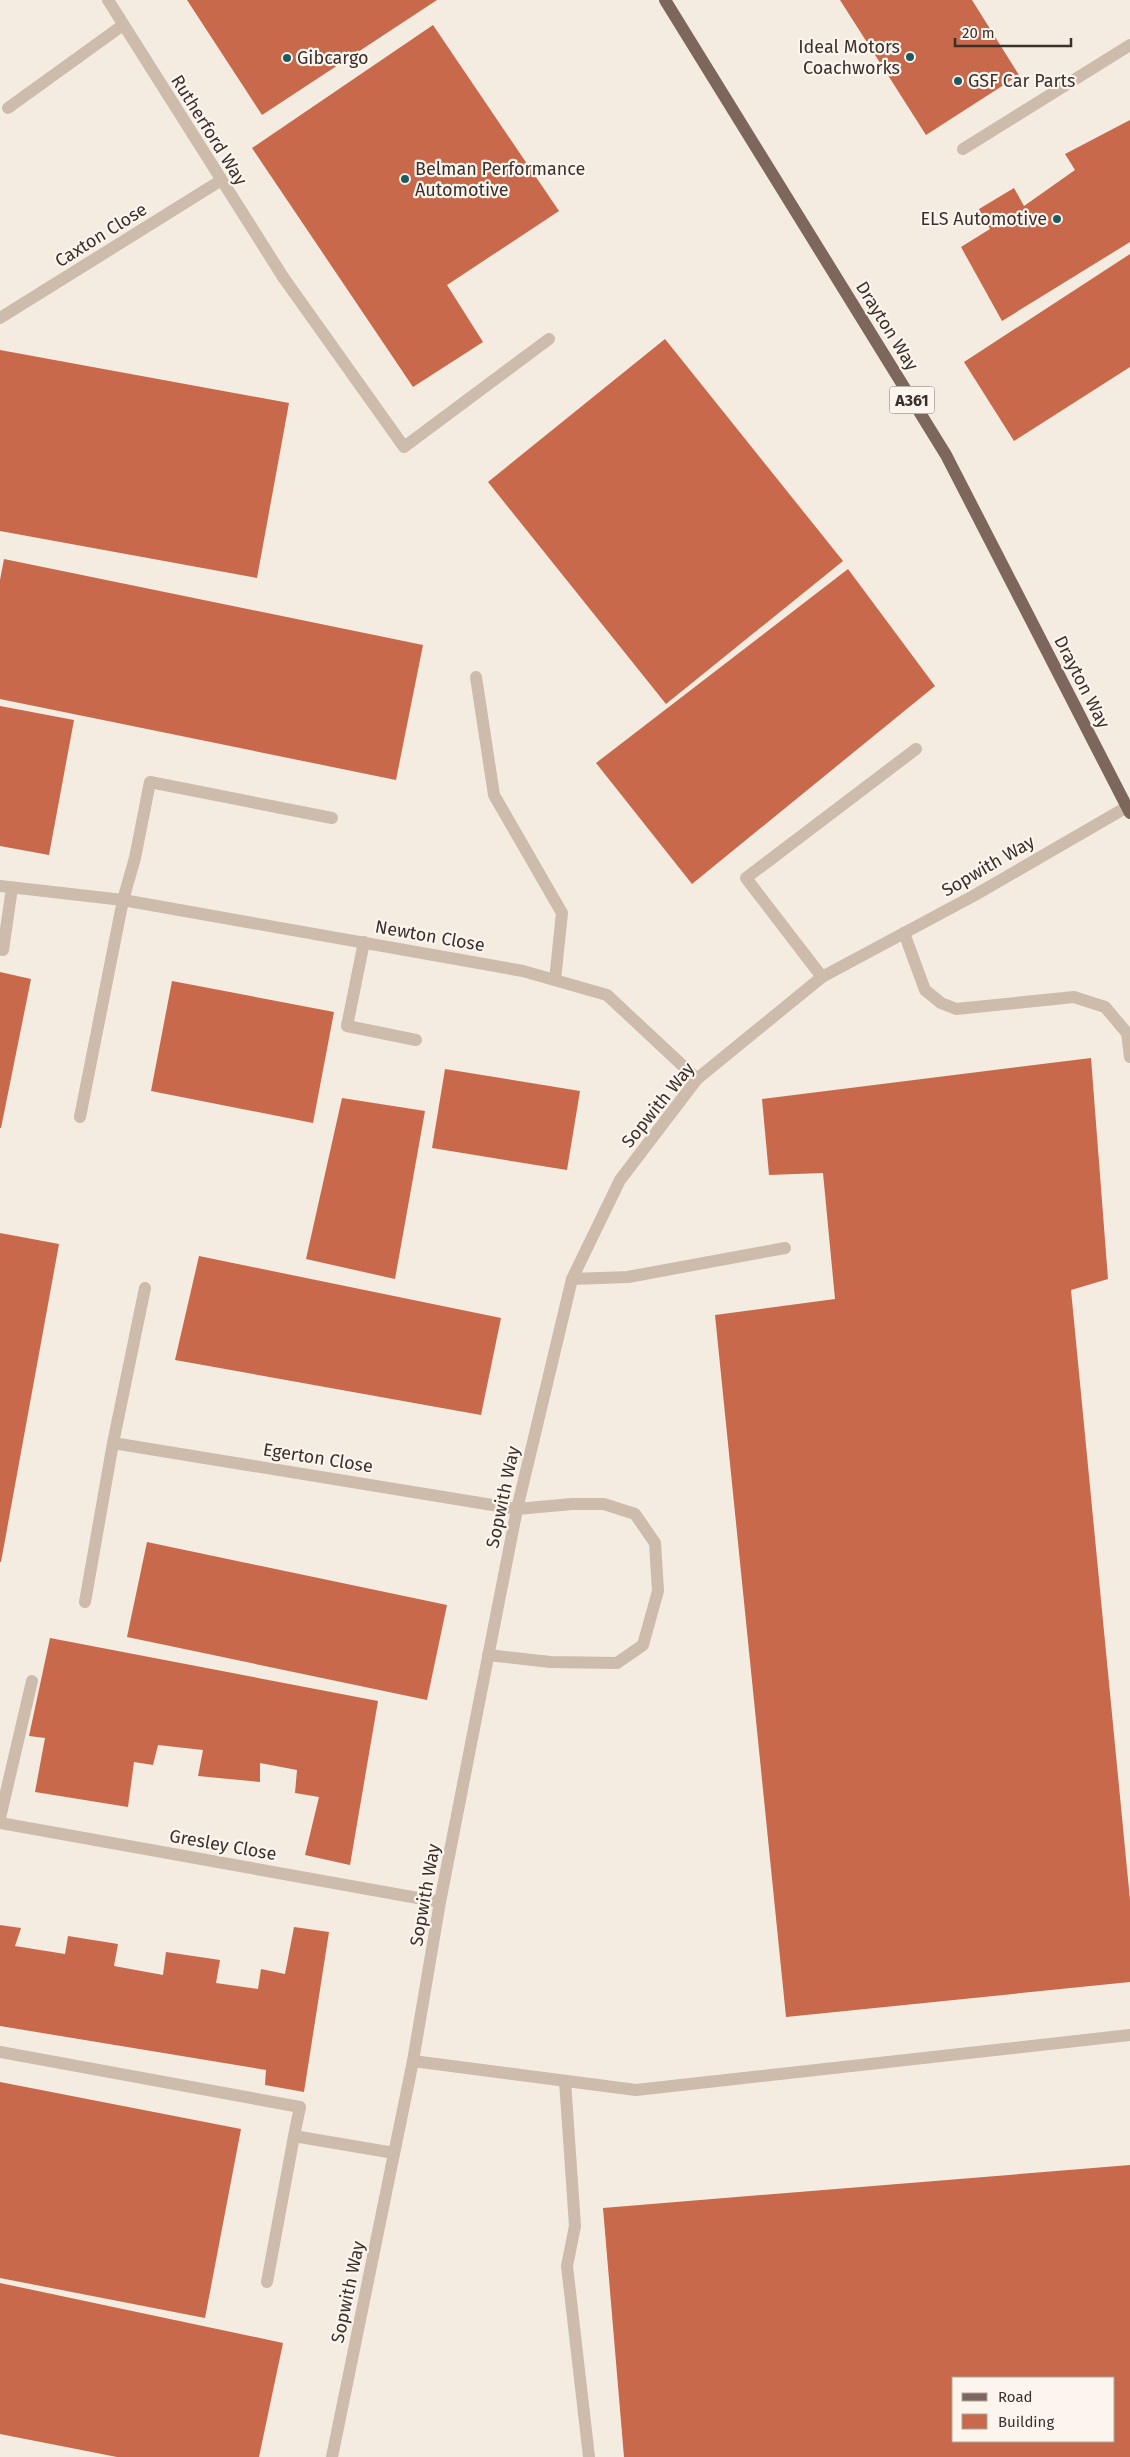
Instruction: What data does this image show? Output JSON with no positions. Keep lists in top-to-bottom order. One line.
{"streets":{"main road":["Drayton Way","A361"],"street":["Rutherford Way","Caxton Close","Sopwith Way","Newton Close","Egerton Close","Gresley Close"]},"crossings":[["Rutherford Way","Caxton Close"],["Drayton Way","Sopwith Way"],["Sopwith Way","Newton Close"],["Sopwith Way","Egerton Close"],["Sopwith Way","Gresley Close"]],"places":["Ideal Motors Coachworks","Gibcargo","GSF Car Parts","Belman Performance Automotive","ELS Automotive"],"legend":["Road","Building"],"scale_bar":"20 m"}
